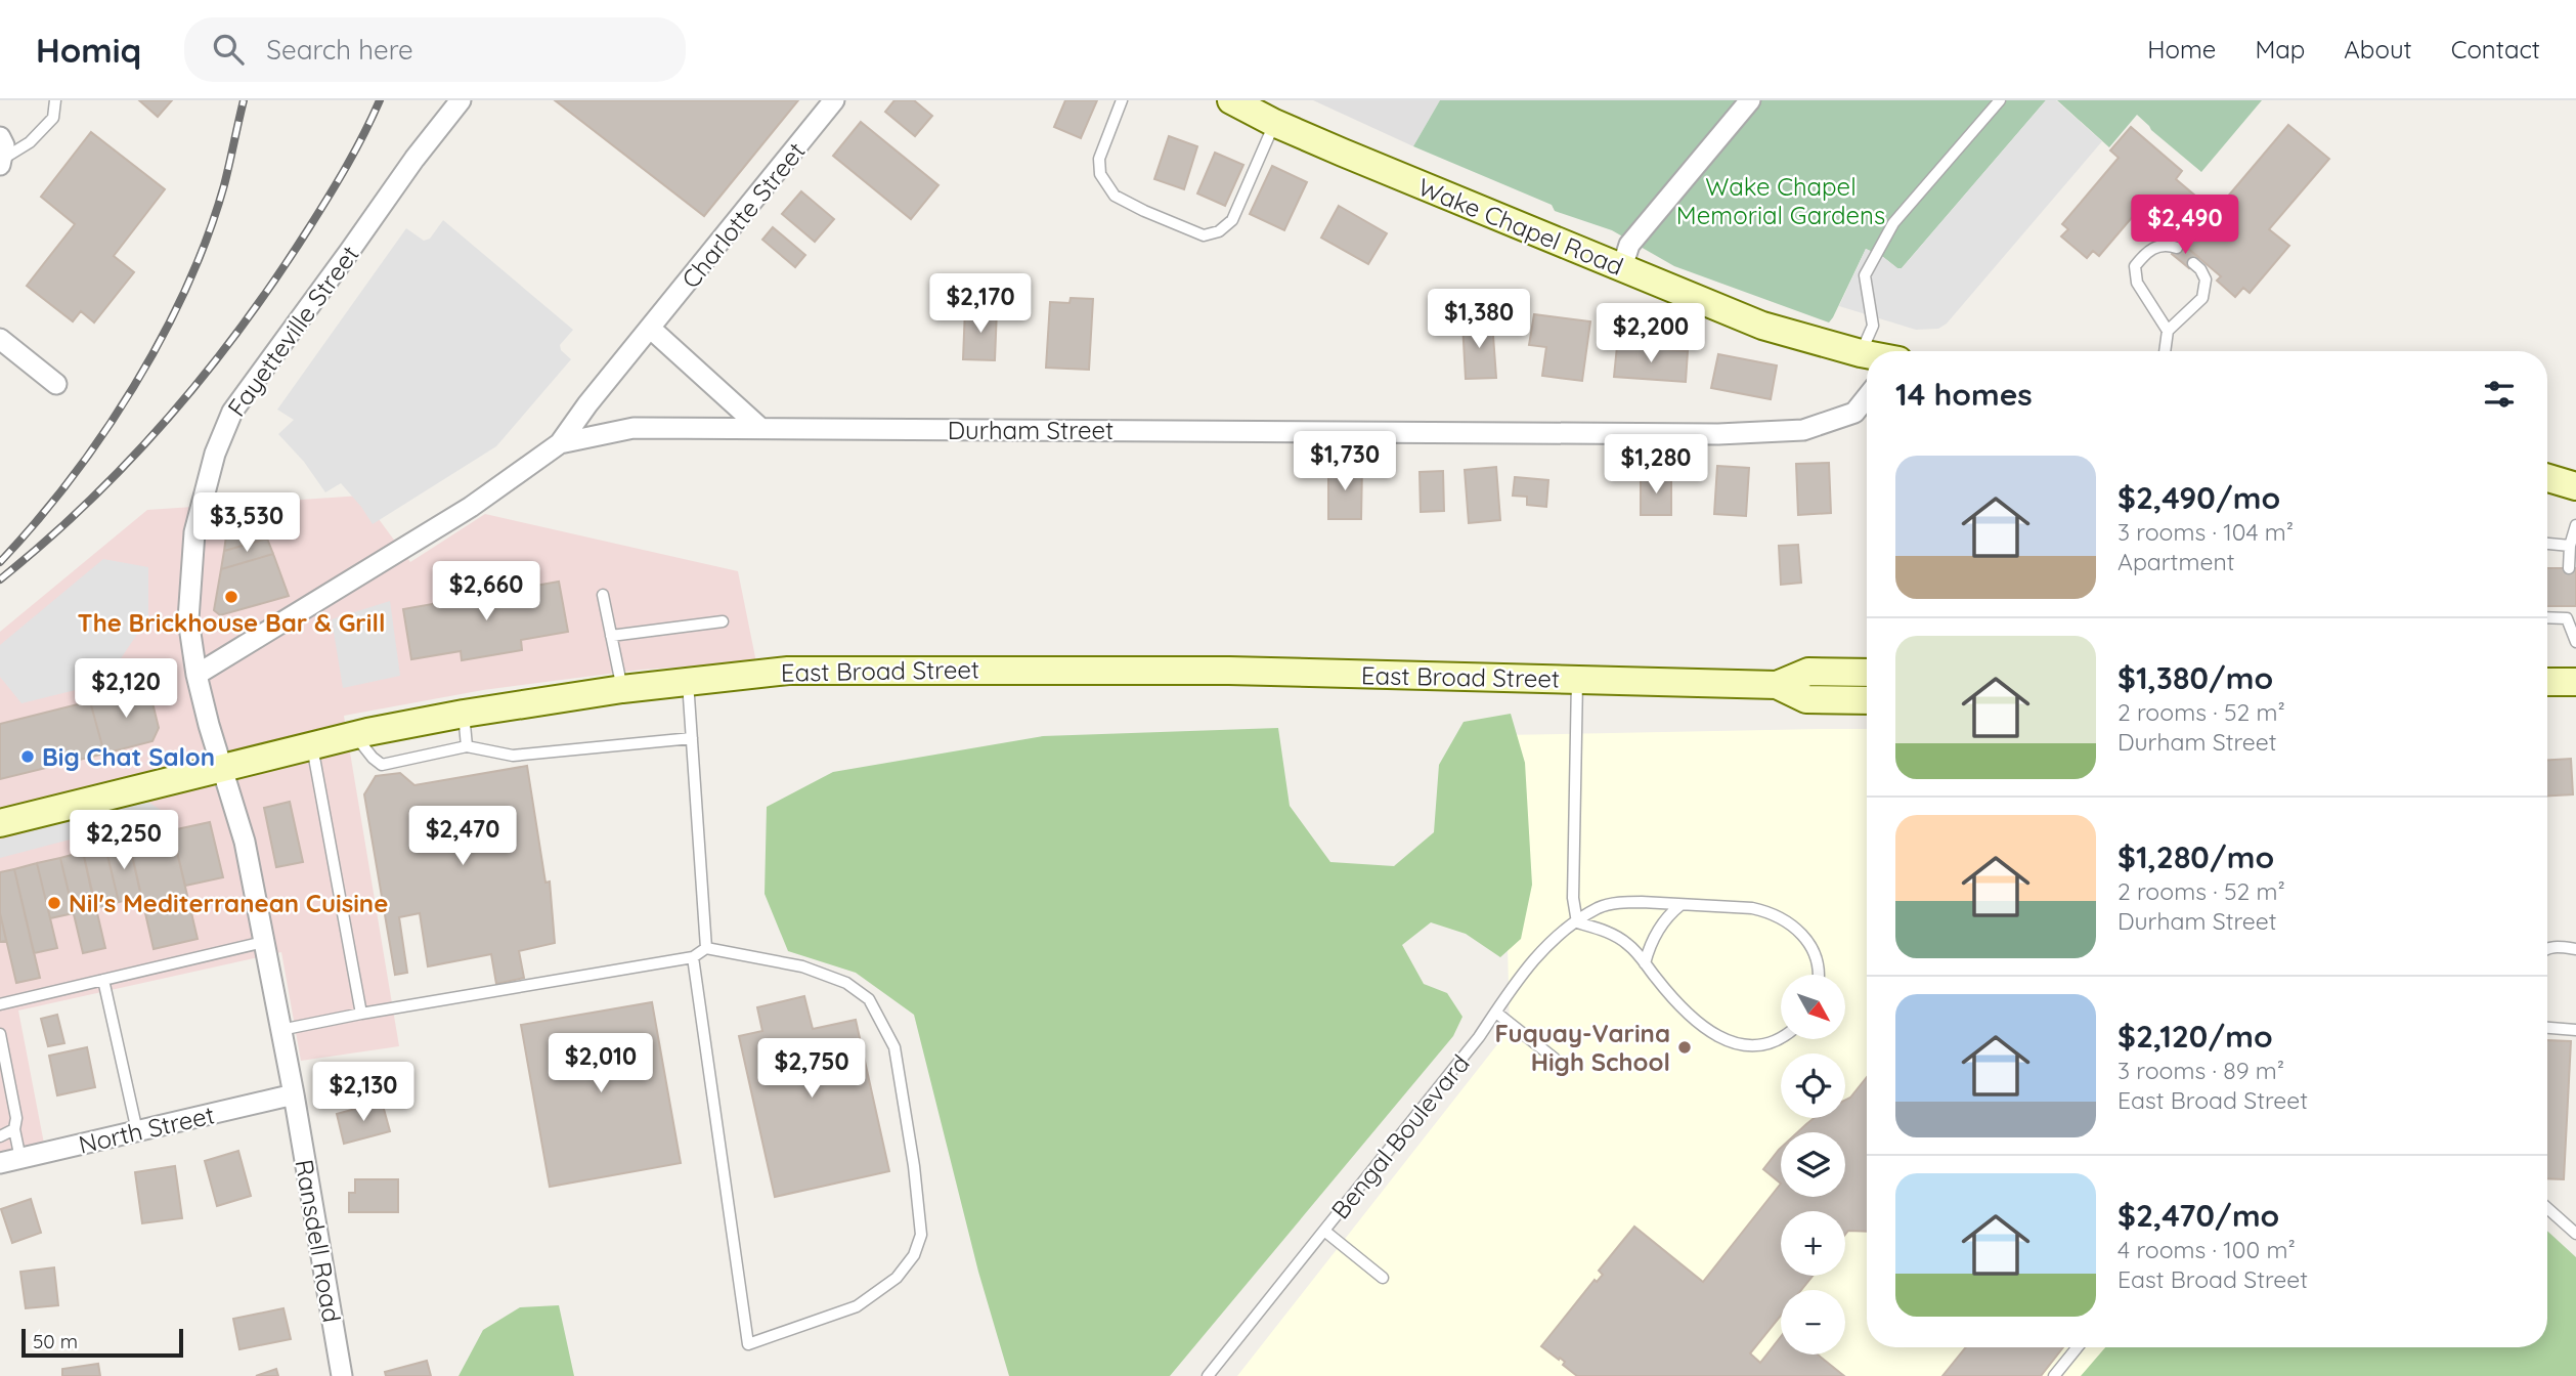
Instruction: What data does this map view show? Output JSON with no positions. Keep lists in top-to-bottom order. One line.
{"streets":{"main road":["Wake Chapel Road","East Broad Street"],"street":["Charlotte Street","Fayetteville Street","Durham Street","North Street","Ransdell Road"],"lane":["Bengal Boulevard"]},"crossings":[["Charlotte Street","Durham Street"],["Fayetteville Street","Durham Street"],["Fayetteville Street","East Broad Street"],["Fayetteville Street","Ransdell Road"],["East Broad Street","Ransdell Road"],["North Street","Ransdell Road"]],"parks":["Wake Chapel Memorial Gardens"],"places":["The Brickhouse Bar & Grill","Big Chat Salon","Nil's Mediterranean Cuisine","Fuquay-Varina High School"],"scale_bar":"50 m","north":"bottom right","page":{"header":"Homiq","search":"Search here","nav":["Home","Map","About","Contact"],"price":["$2,490","$2,170","$1,380","$2,200","$1,730","$1,280","$3,530","$2,660","$2,120","$2,470","$2,250","$2,010","$2,750","$2,130"],"heading":"14 homes","list":[{"name":"$2,490/mo","note":"3 rooms · 104 m² · Apartment"},{"name":"$1,380/mo","note":"2 rooms · 52 m² · Durham Street"},{"name":"$1,280/mo","note":"2 rooms · 52 m² · Durham Street"},{"name":"$2,120/mo","note":"3 rooms · 89 m² · East Broad Street"},{"name":"$2,470/mo","note":"4 rooms · 100 m² · East Broad Street"}],"map_buttons":["+","−"],"scale":"50 m"}}
